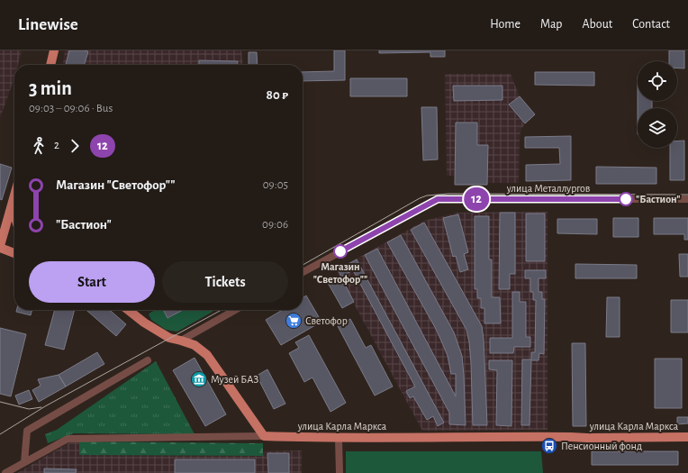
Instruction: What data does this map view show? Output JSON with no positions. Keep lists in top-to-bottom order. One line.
{"streets":{"main road":["улица Карла Маркса"],"street":["улица Металлургов"]},"places":{"other":["\"Бастион\"","Магазин \"Светофор\"\""],"supermarket":["Светофор"],"museum":["Музей БАЗ"],"bus stop":["Пенсионный фонд"]},"lines":["bus line 12"],"page":{"header":"Linewise","nav":["Home","Map","About","Contact"],"on_map":"12","heading":["3 min","09:03 – 09:06 · Bus","80 ₽"],"legs":["2","12"],"list":[{"name":"Магазин \"Светофор\"\"","value":"09:05"},{"name":"\"Бастион\"","value":"09:06"}],"buttons":["Start","Tickets"]}}
